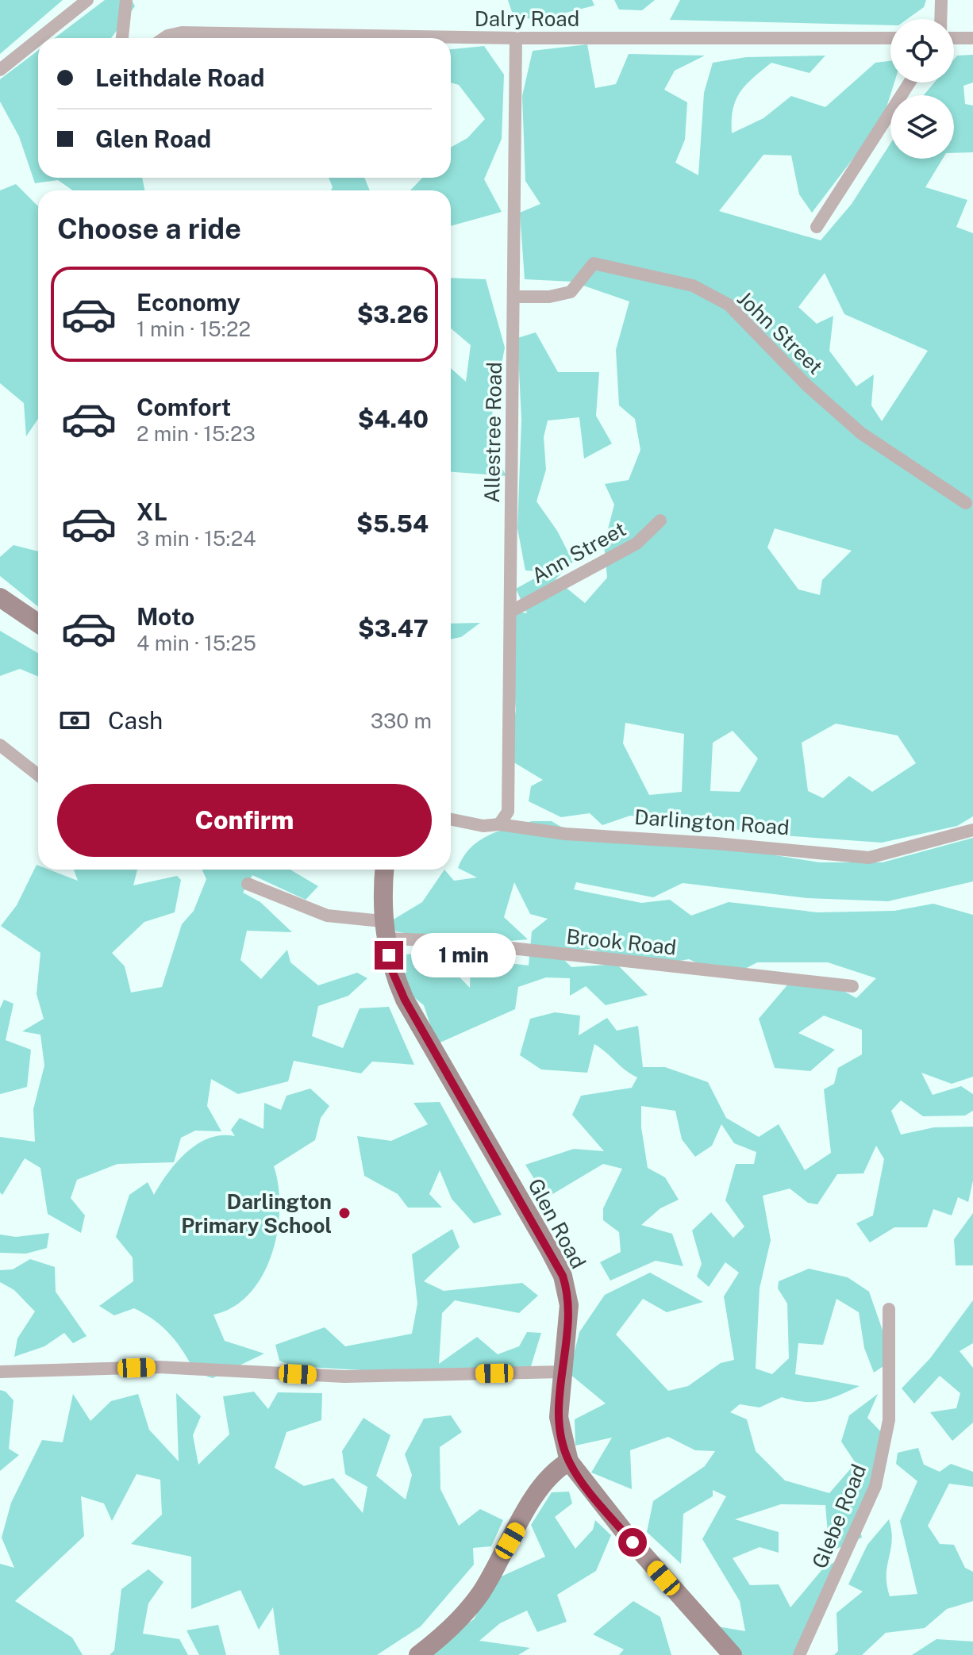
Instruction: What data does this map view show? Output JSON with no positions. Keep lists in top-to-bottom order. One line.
{"streets":{"street":["Dalry Road","John Street","Allestree Road","Ann Street","Darlington Road","Brook Road","Glen Road","Glebe Road"]},"crossings":[["Dalry Road","Allestree Road"],["John Street","Allestree Road"],["Allestree Road","Ann Street"],["Allestree Road","Darlington Road"],["Brook Road","Glen Road"]],"places":["Darlington Primary School"],"page":{"banner":["Leithdale Road","Glen Road"],"heading":"Choose a ride","list":[{"name":"Economy","note":"1 min · 15:22","value":"$3.26"},{"name":"Comfort","note":"2 min · 15:23","value":"$4.40"},{"name":"XL","note":"3 min · 15:24","value":"$5.54"},{"name":"Moto","note":"4 min · 15:25","value":"$3.47"}],"pay":["Cash","330 m"],"buttons":"Confirm","bubble":"1 min"}}
